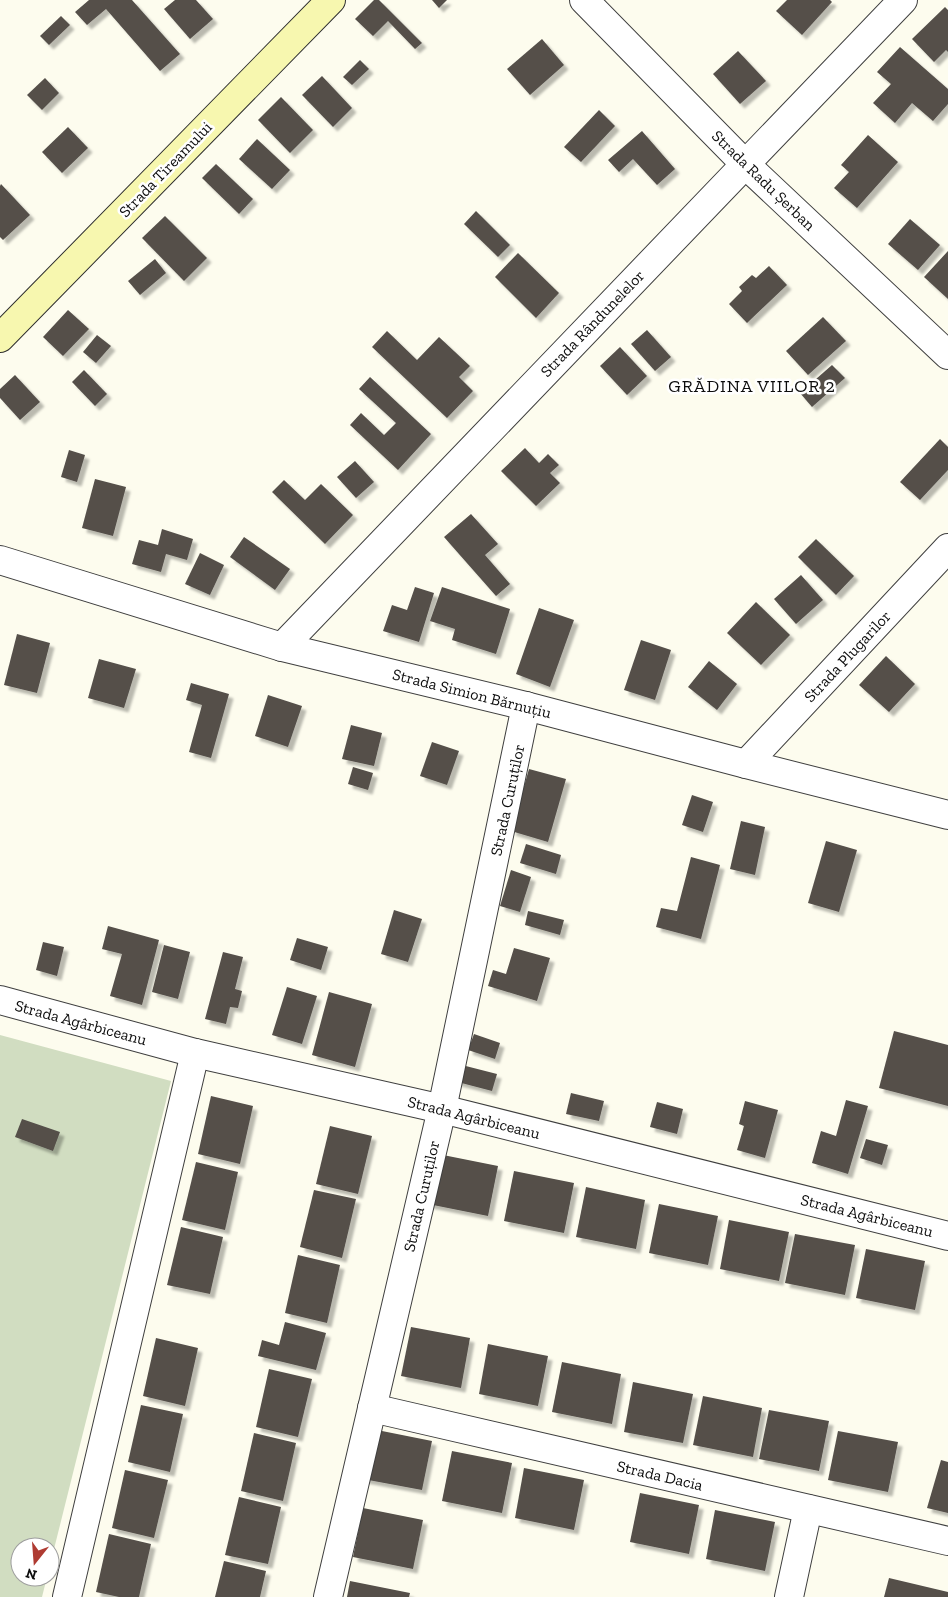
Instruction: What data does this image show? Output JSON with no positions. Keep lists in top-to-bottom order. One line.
{"streets":{"main road":["Strada Tireamului"],"street":["Strada Radu Șerban","Strada Rândunelelor","Strada Plugarilor","Strada Simion Bărnuțiu","Strada Curuților","Strada Agârbiceanu","Strada Dacia"]},"crossings":[["Strada Radu Șerban","Strada Rândunelelor"],["Strada Rândunelelor","Strada Simion Bărnuțiu"],["Strada Plugarilor","Strada Simion Bărnuțiu"],["Strada Simion Bărnuțiu","Strada Curuților"],["Strada Curuților","Strada Agârbiceanu"],["Strada Curuților","Strada Dacia"]],"districts":["GRĂDINA VIILOR 2"],"north":"bottom"}
